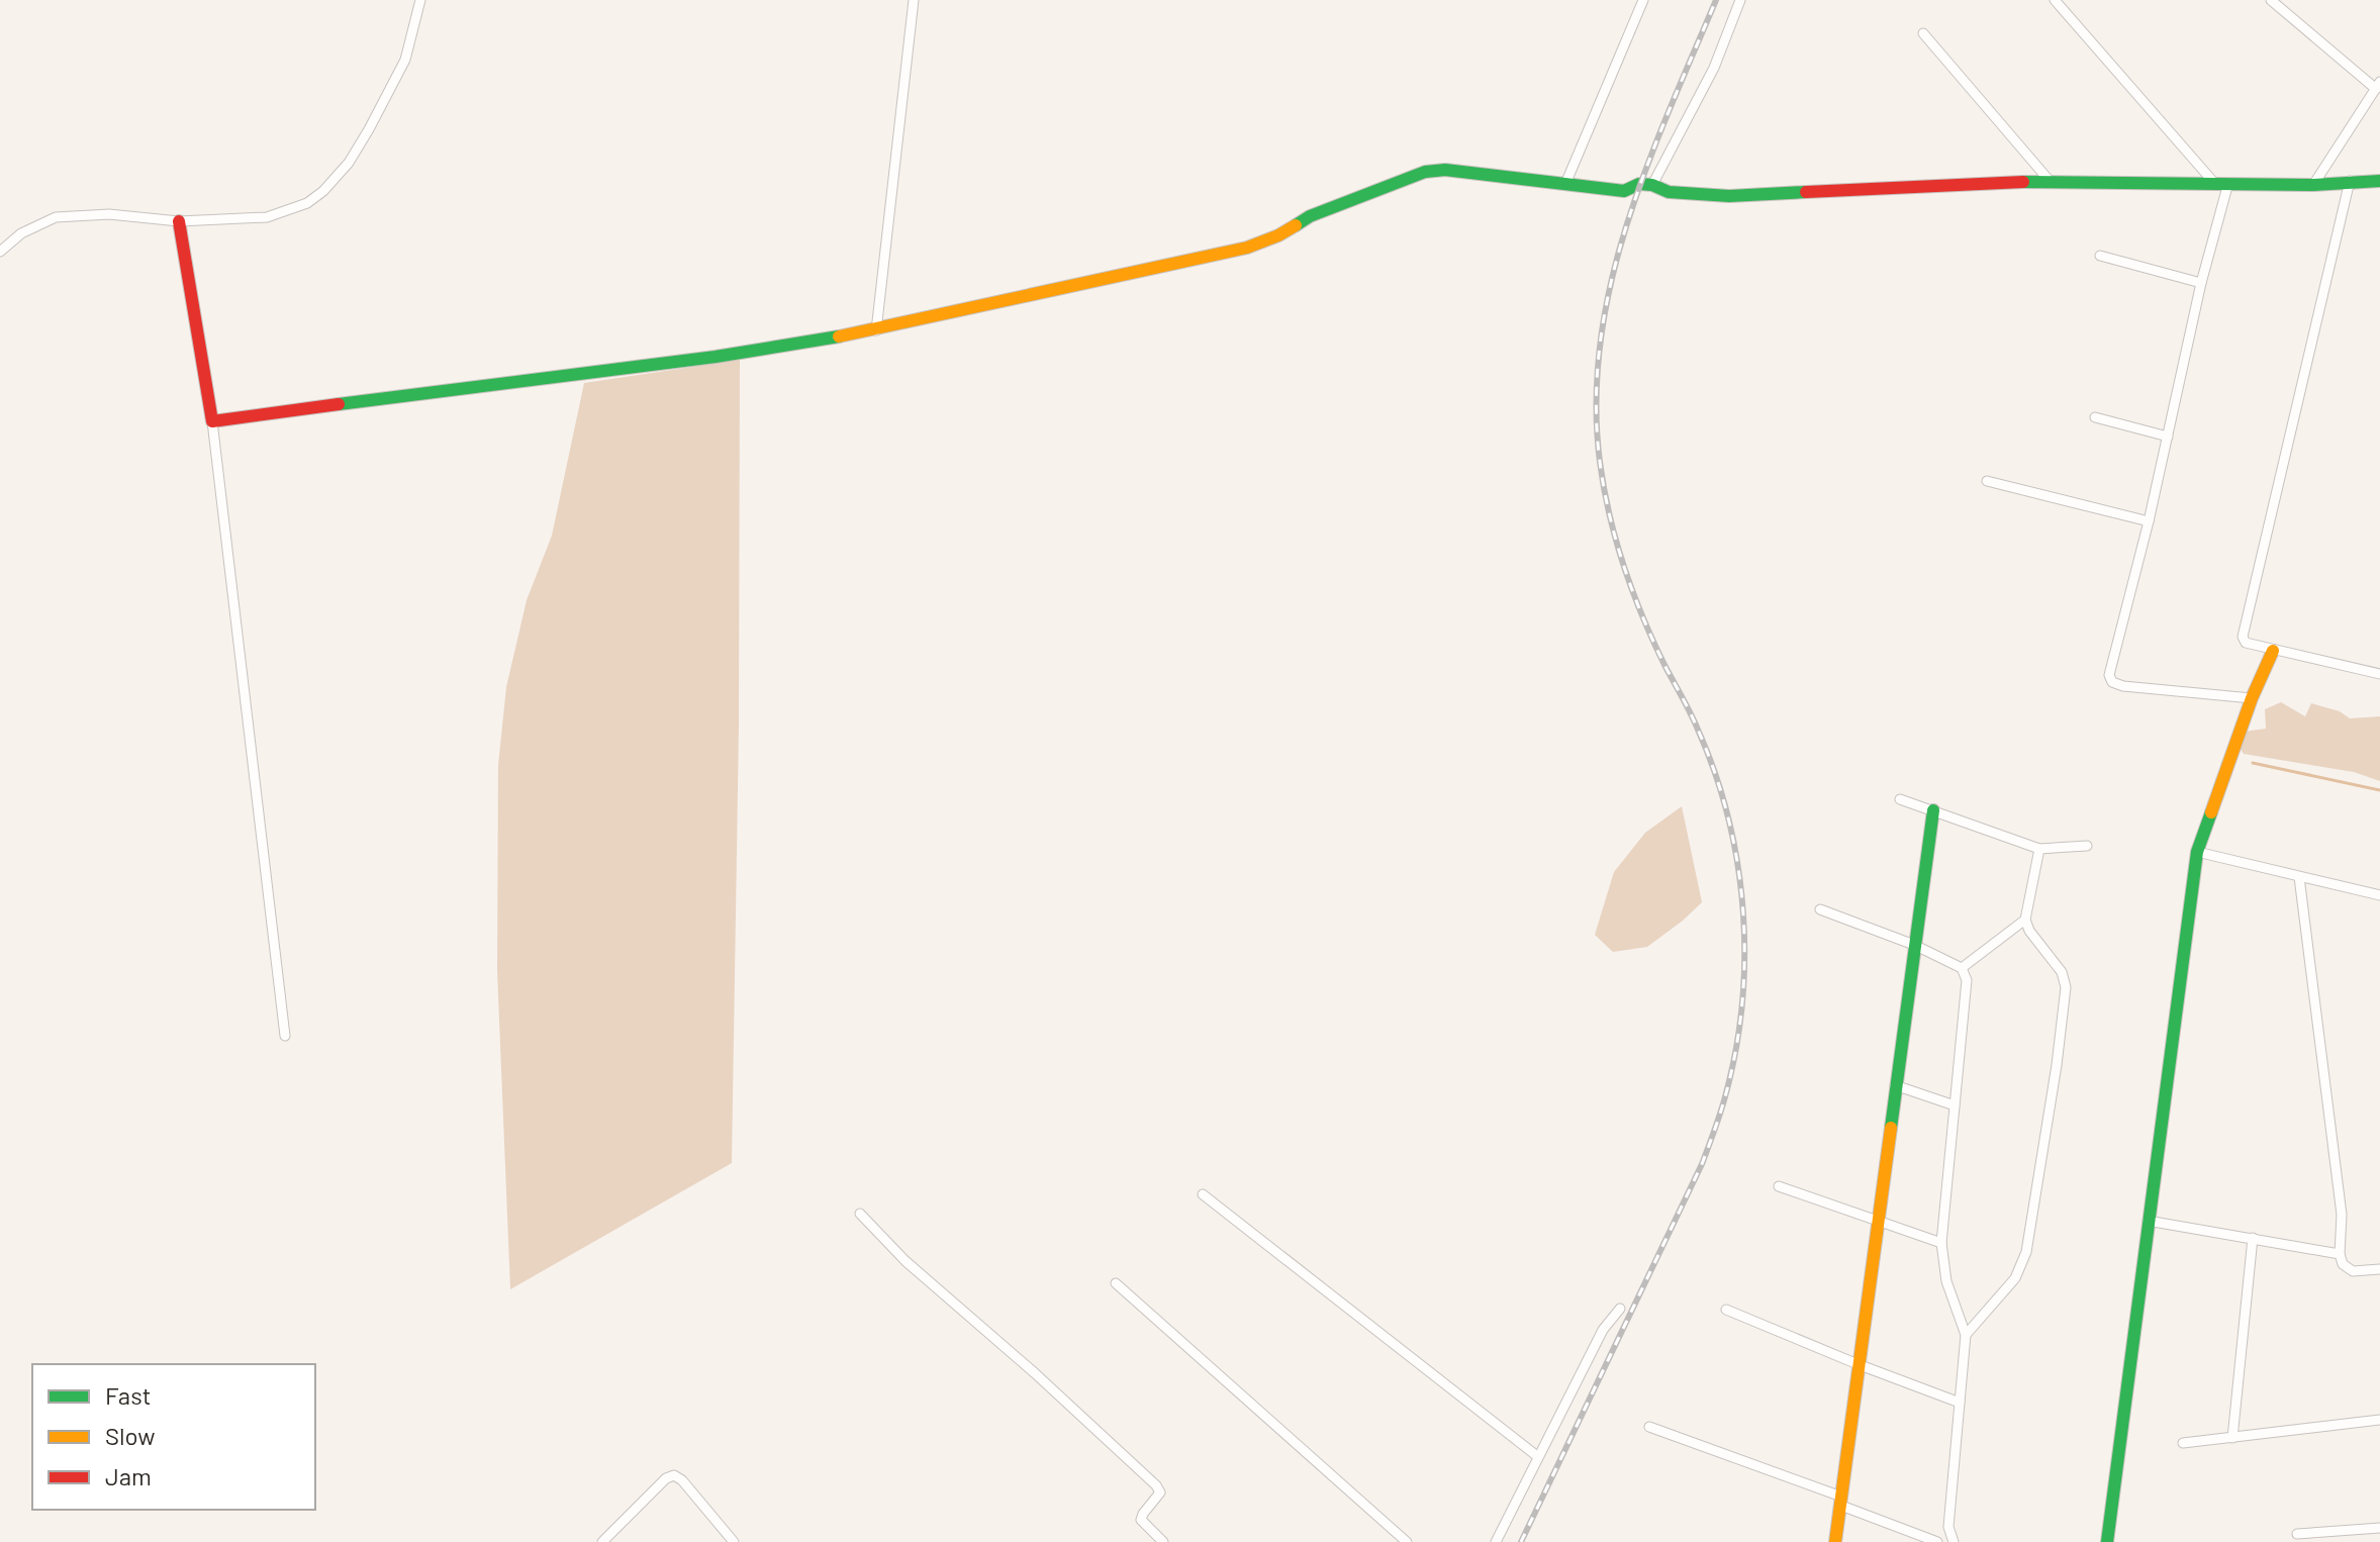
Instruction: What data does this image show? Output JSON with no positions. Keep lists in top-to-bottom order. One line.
{"legend":["Fast","Slow","Jam"]}
